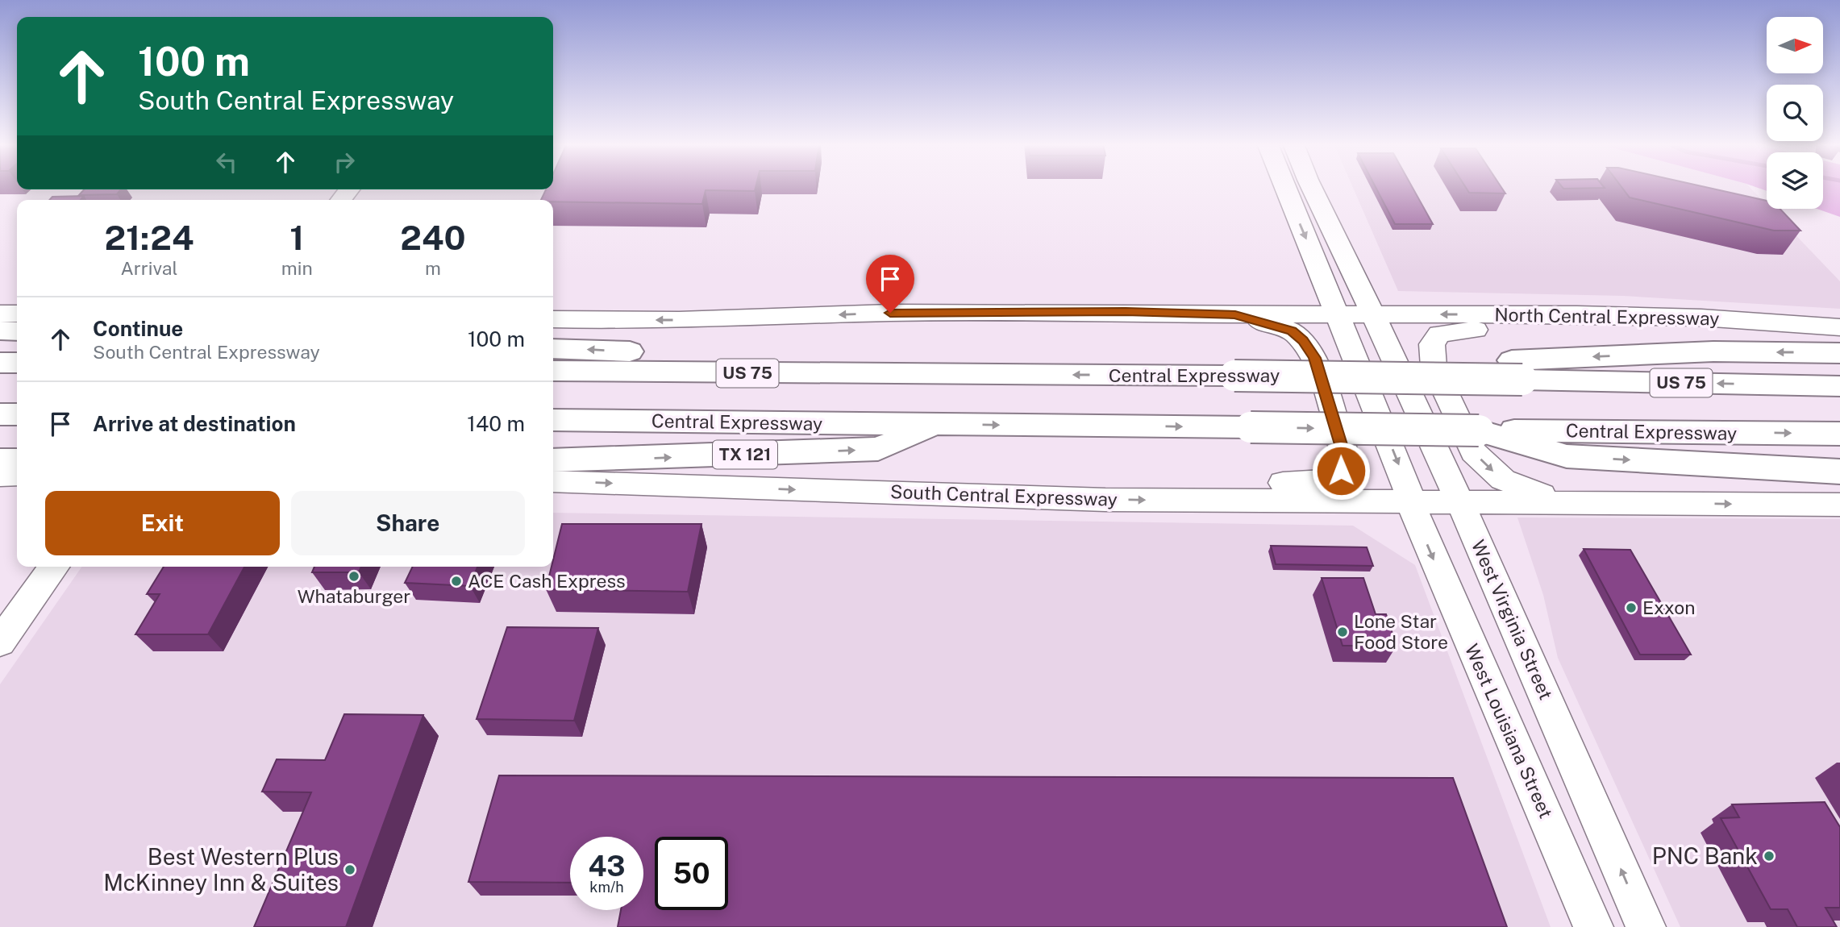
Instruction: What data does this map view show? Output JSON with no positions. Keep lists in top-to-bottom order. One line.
{"streets":{"highway":["US 75","Central Expressway","TX 121"],"main road":["North Central Expressway","South Central Expressway","West Virginia Street","West Louisiana Street"]},"crossings":[["North Central Expressway","West Virginia Street"],["Central Expressway","TX 121"],["South Central Expressway","West Virginia Street"],["South Central Expressway","West Louisiana Street"]],"one_way":["West Virginia Street","West Louisiana Street"],"places":["Whataburger","ACE Cash Express","Exxon","Lone Star Food Store","PNC Bank","Best Western Plus McKinney Inn & Suites"],"north":"right","page":{"turn":["100 m","South Central Expressway"],"eta":["21:24","Arrival","1","min","240","m"],"list":[{"name":"Continue","note":"South Central Expressway","value":"100 m"},{"name":"Arrive at destination","value":"140 m"}],"buttons":["Exit","Share"],"speed":"43 km/h","limit":"50"}}
